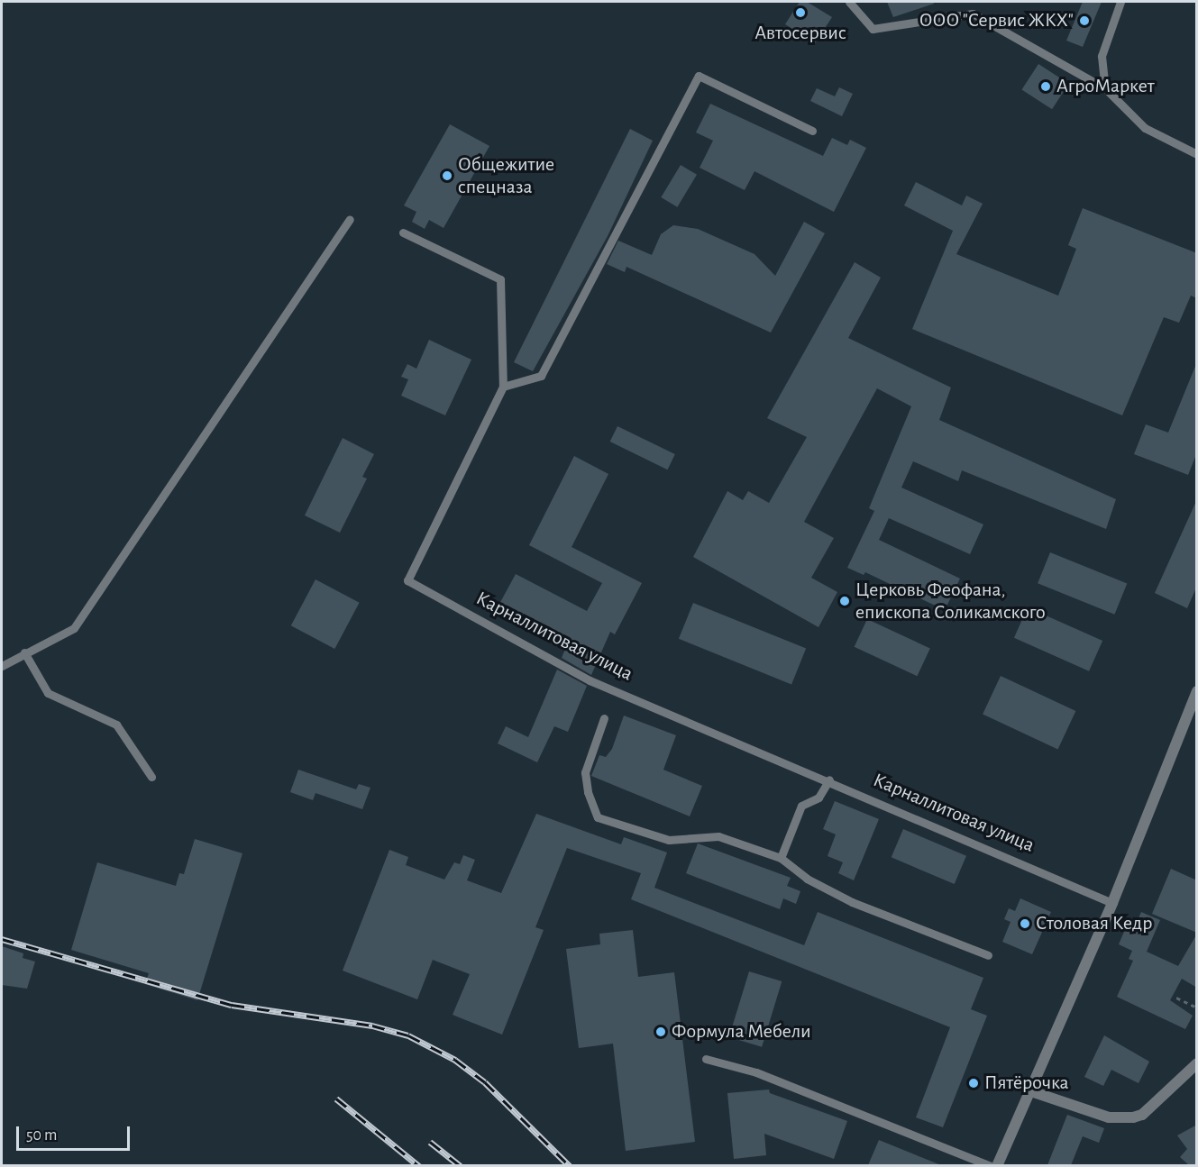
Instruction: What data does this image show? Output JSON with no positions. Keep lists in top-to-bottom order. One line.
{"streets":{"lane":["Карналлитовая улица"]},"places":["Автосервис","ООО \"Сервис ЖКХ\"","АгроМаркет","Общежитие спецназа","Церковь Феофана, епископа Соликамского","Столовая Кедр","Формула Мебели","Пятёрочка"],"scale_bar":"50 m"}
